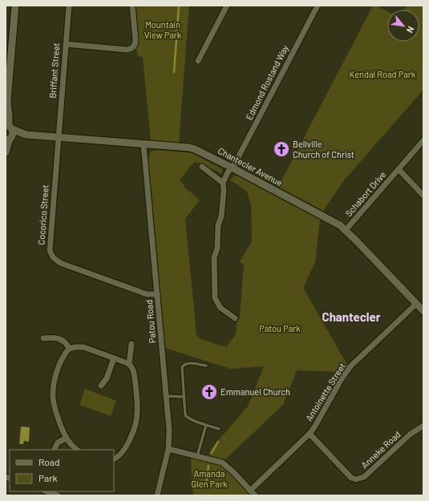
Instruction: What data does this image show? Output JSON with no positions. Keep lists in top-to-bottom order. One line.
{"streets":{"street":["Briffant Street","Edmond Rostand Way","Chantecler Avenue","Schabort Drive","Cocorico Street","Patou Road","Antoinette Street","Anneke Road"]},"crossings":[["Briffant Street","Chantecler Avenue"],["Briffant Street","Cocorico Street"],["Edmond Rostand Way","Chantecler Avenue"],["Chantecler Avenue","Schabort Drive"],["Chantecler Avenue","Cocorico Street"],["Chantecler Avenue","Patou Road"],["Chantecler Avenue","Antoinette Street"],["Cocorico Street","Patou Road"],["Antoinette Street","Anneke Road"]],"districts":["Chantecler"],"parks":["Mountain View Park","Kendal Road Park","Patou Park","Amanda Glen Park"],"places":{"church":["Bellville Church of Christ","Emmanuel Church"]},"legend":["Road","Park"],"north":"bottom right"}
